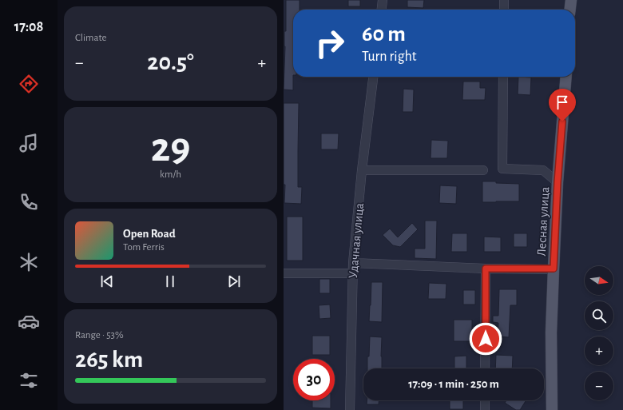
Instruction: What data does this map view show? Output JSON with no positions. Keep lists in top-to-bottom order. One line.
{"streets":{"main road":["Лесная улица"],"street":["Удачная улица"]},"north":"right","page":{"tabs":"17:08","tile":["Climate",["29","km/h"],["Range · 53%","265 km"]],"turn":["60 m","Turn right"],"heat":["−","20.5°","+"],"song":["Open Road","Tom Ferris"],"map_buttons":["+","−"],"limit":"30","trip":"17:09 · 1 min · 250 m"}}
